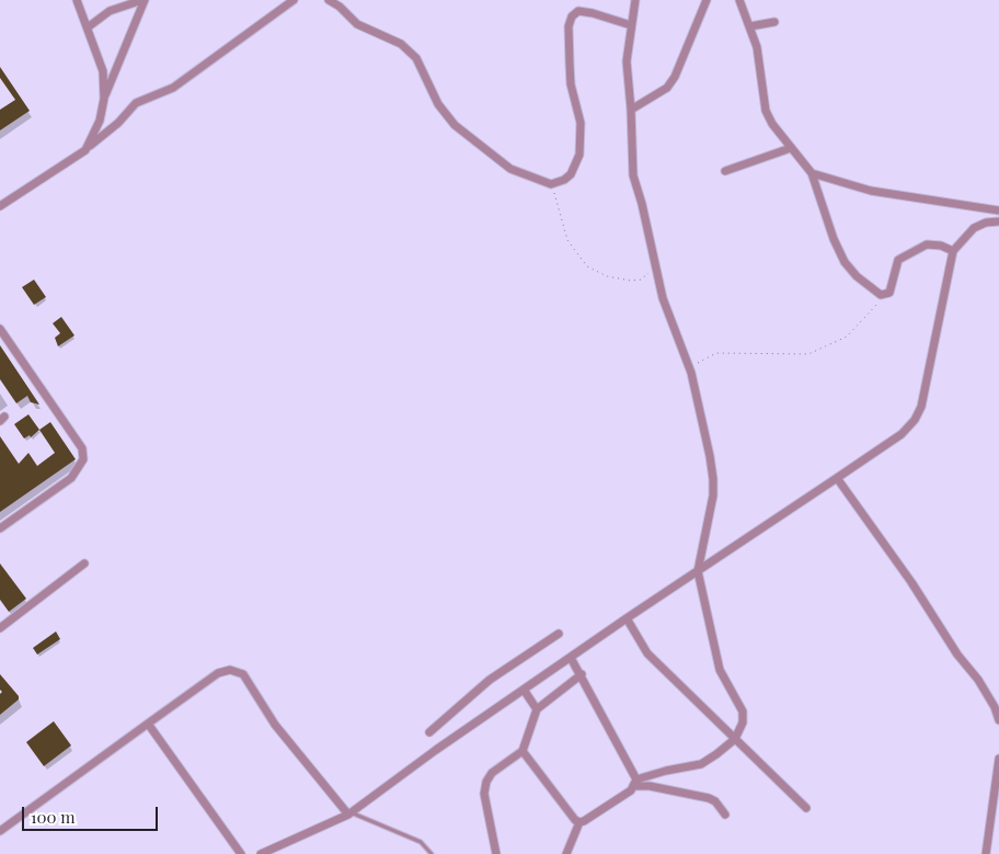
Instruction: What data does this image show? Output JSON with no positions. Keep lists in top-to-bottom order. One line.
{"scale_bar":"100 m"}
